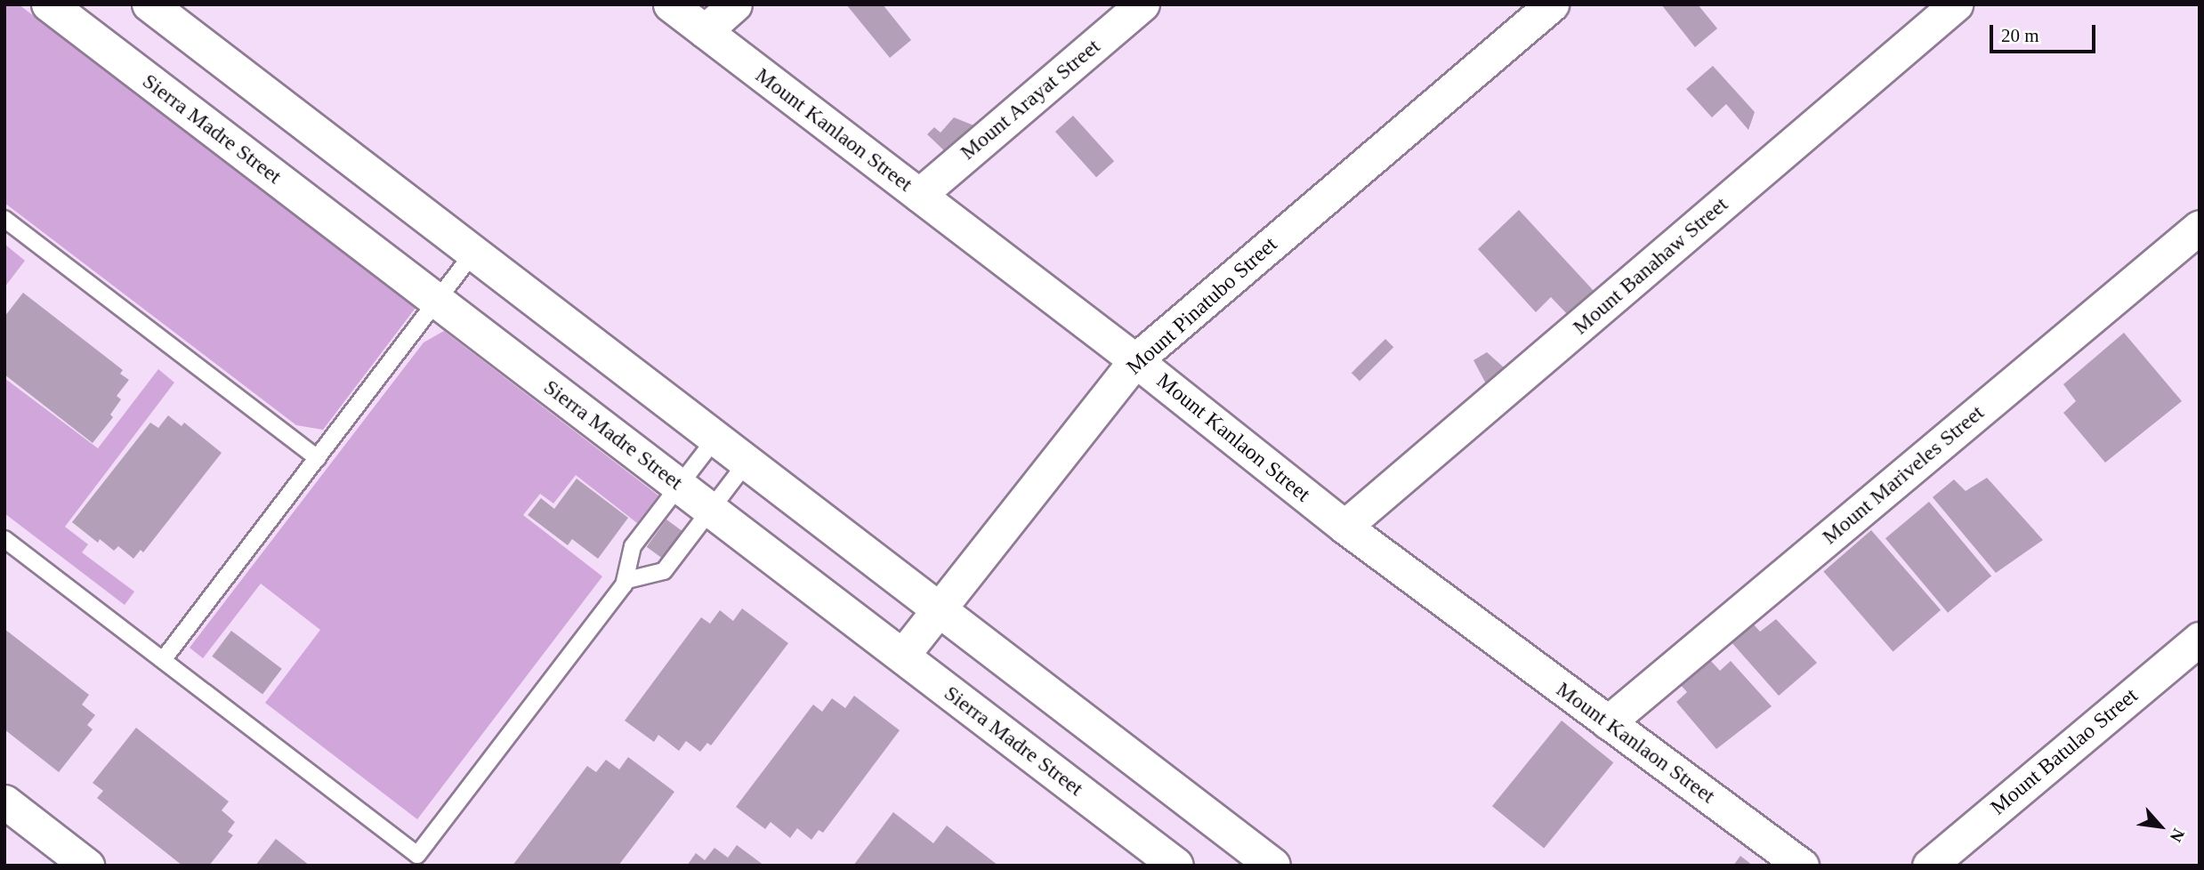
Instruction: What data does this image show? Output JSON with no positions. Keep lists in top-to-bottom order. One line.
{"streets":{"street":["Mount Arayat Street","Sierra Madre Street","Mount Kanlaon Street","Mount Banahaw Street","Mount Pinatubo Street","Mount Mariveles Street","Mount Batulao Street"]},"crossings":[["Mount Arayat Street","Mount Kanlaon Street"],["Sierra Madre Street","Mount Pinatubo Street"],["Mount Kanlaon Street","Mount Banahaw Street"],["Mount Kanlaon Street","Mount Pinatubo Street"],["Mount Kanlaon Street","Mount Mariveles Street"]],"scale_bar":"20 m","north":"bottom right"}
